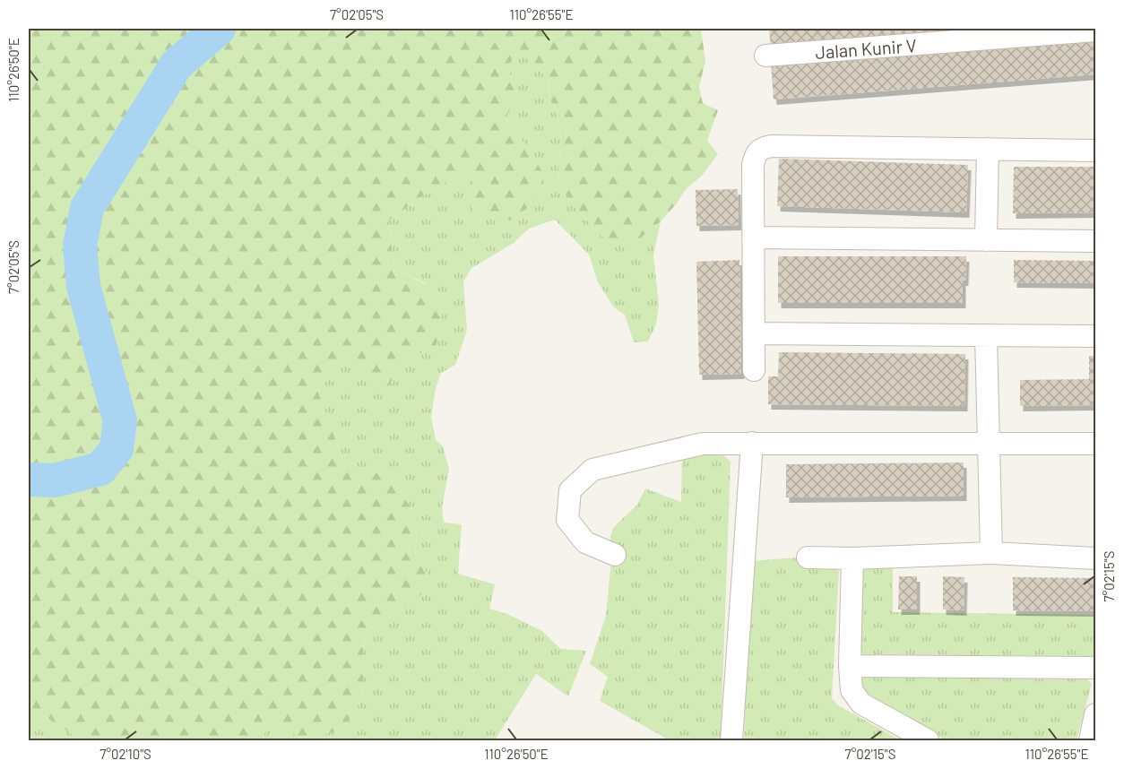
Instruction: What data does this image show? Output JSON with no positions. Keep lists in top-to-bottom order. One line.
{"streets":{"street":["Jalan Kunir V"]},"coordinates":["7°02'05\"S","110°26'55\"E","110°26'50\"E","7°02'15\"S","7°02'10\"S"]}
